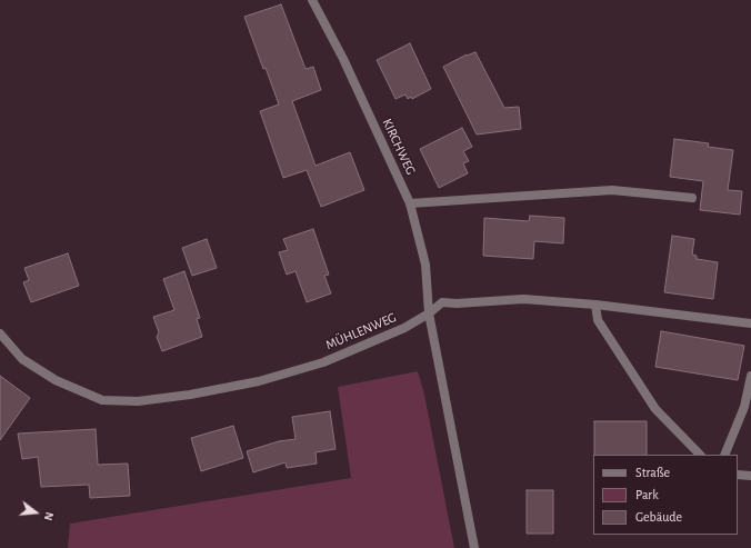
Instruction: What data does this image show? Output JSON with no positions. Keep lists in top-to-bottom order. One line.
{"streets":{"street":["KIRCHWEG","MÜHLENWEG"]},"crossings":[["KIRCHWEG","MÜHLENWEG"]],"legend":["Straße","Park","Gebäude"],"north":"right"}
